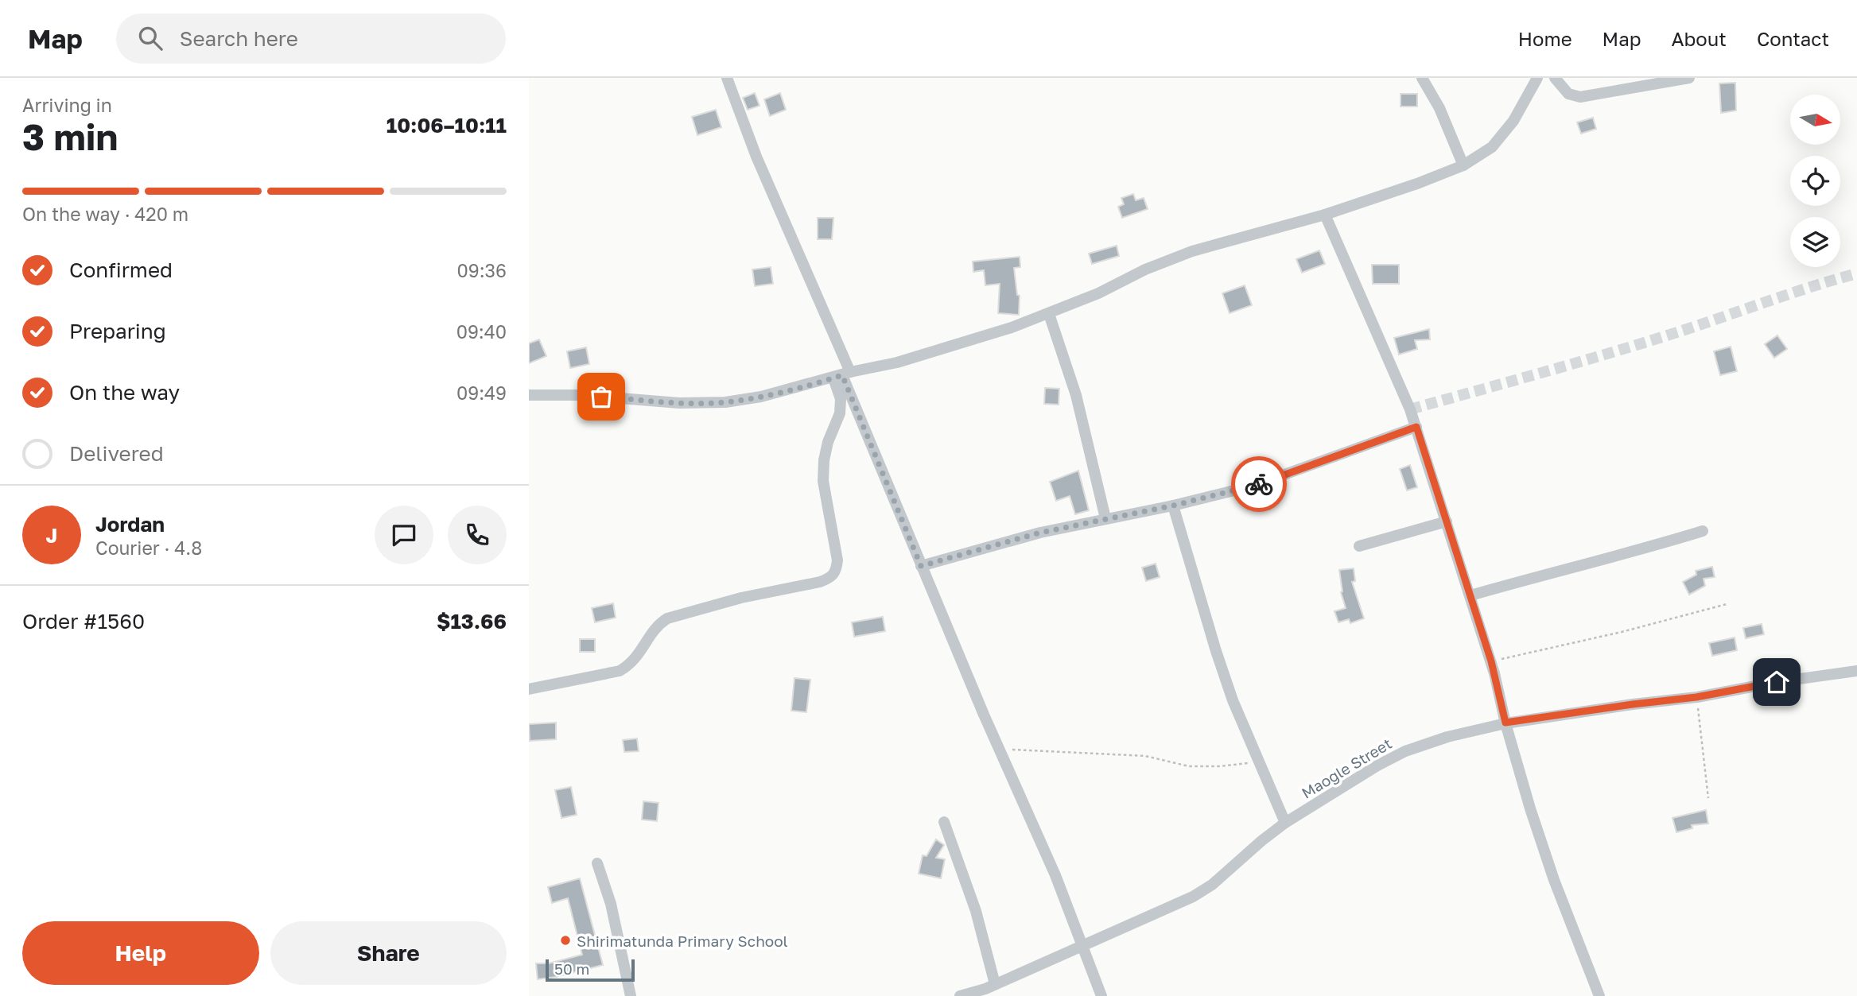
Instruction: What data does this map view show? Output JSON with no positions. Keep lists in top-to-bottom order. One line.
{"streets":{"street":["Maogle Street"]},"places":["Shirimatunda Primary School"],"scale_bar":"50 m","north":"right","page":{"header":"Map","search":"Search here","nav":["Home","Map","About","Contact"],"heading":["3 min","Arriving in","10:06–10:11"],"panel":["Jordan","Courier · 4.8","Order #1560","$13.66"],"bar":"On the way · 420 m","list":[["Confirmed","09:36"],["Preparing","09:40"],["On the way","09:49"],"Delivered"],"round":"J","buttons":["Help","Share"],"scale":"50 m"}}
